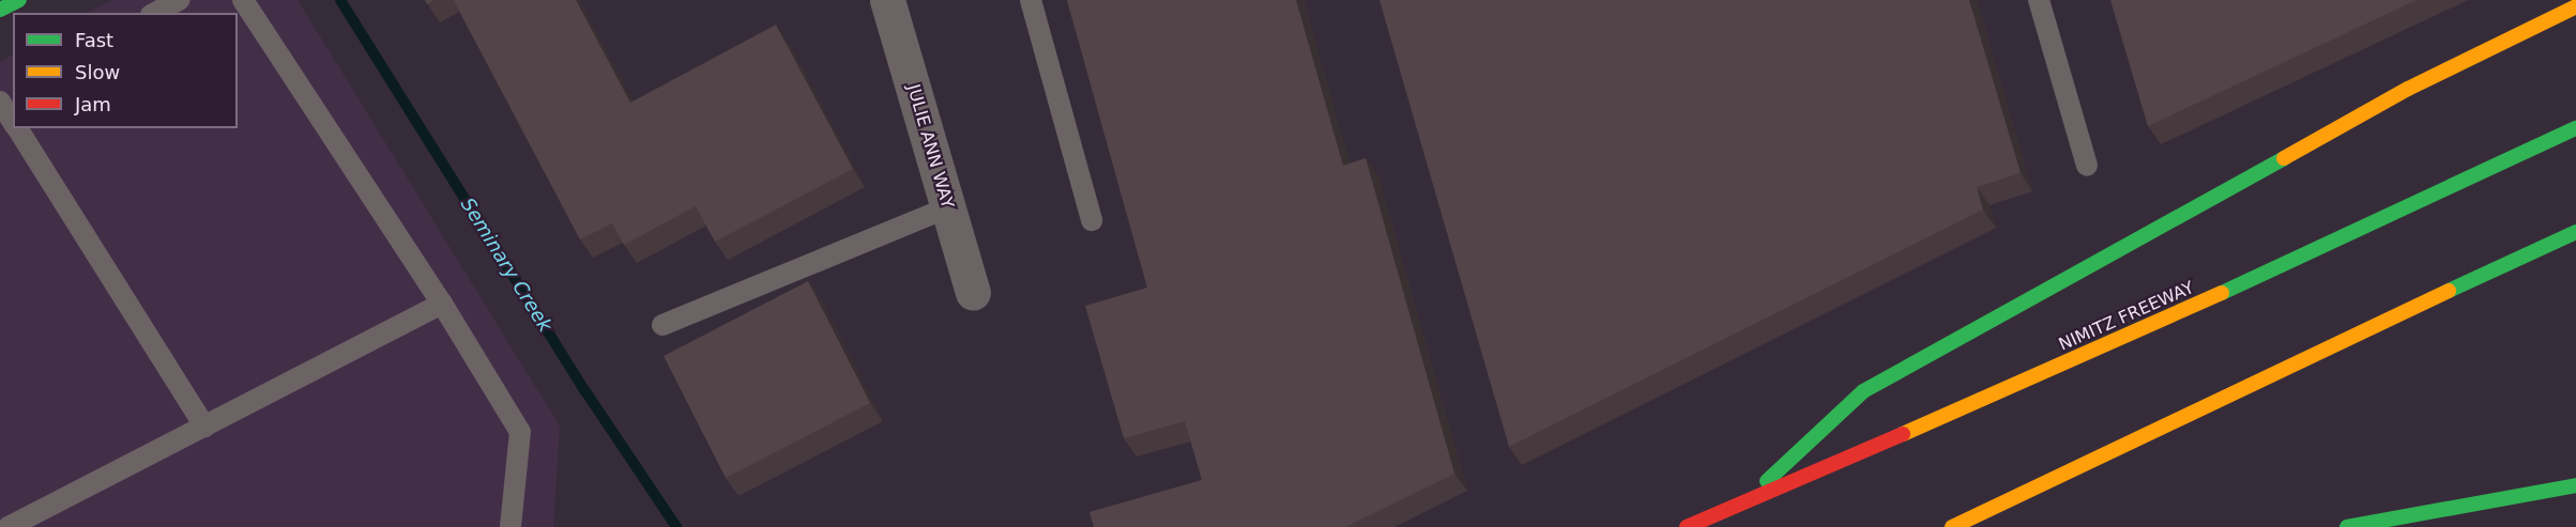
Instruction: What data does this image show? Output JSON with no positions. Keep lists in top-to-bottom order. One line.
{"streets":{"main road":["NIMITZ FREEWAY"],"street":["JULIE ANN WAY"]},"water":["Seminary Creek"],"legend":["Fast","Slow","Jam"]}
